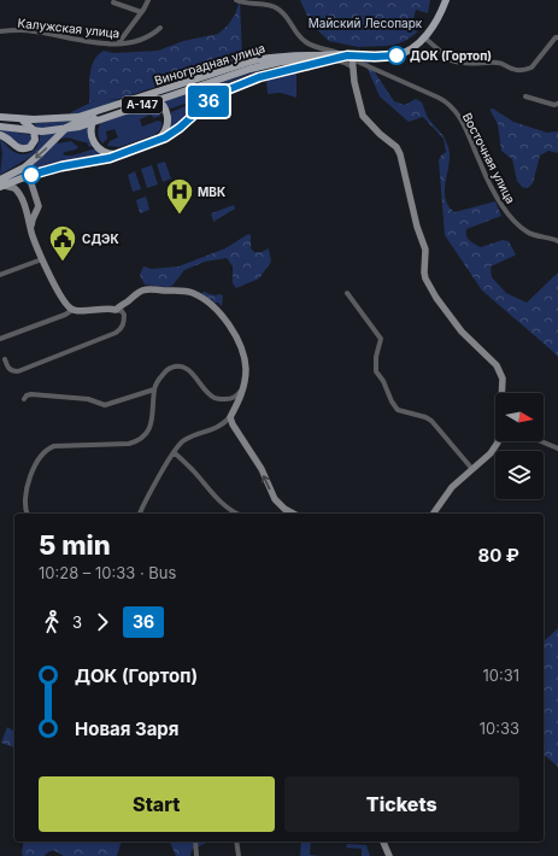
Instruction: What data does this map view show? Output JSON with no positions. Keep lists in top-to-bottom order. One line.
{"streets":{"main road":["Виноградная улица","А-147"],"street":["Калужская улица","Восточная улица"]},"crossings":[["Виноградная улица","А-147"],["Виноградная улица","Восточная улица"],["А-147","Восточная улица"]],"parks":["Майский Лесопарк"],"places":{"other":["ДОК (Гортоп)"],"hospital":["МВК"],"public building":["СДЭК"]},"lines":["bus line 36"],"north":"right","page":{"on_map":"36","heading":["5 min","10:28 – 10:33 · Bus","80 ₽"],"legs":["3","36"],"list":[{"name":"ДОК (Гортоп)","value":"10:31"},{"name":"Новая Заря","value":"10:33"}],"buttons":["Start","Tickets"]}}
